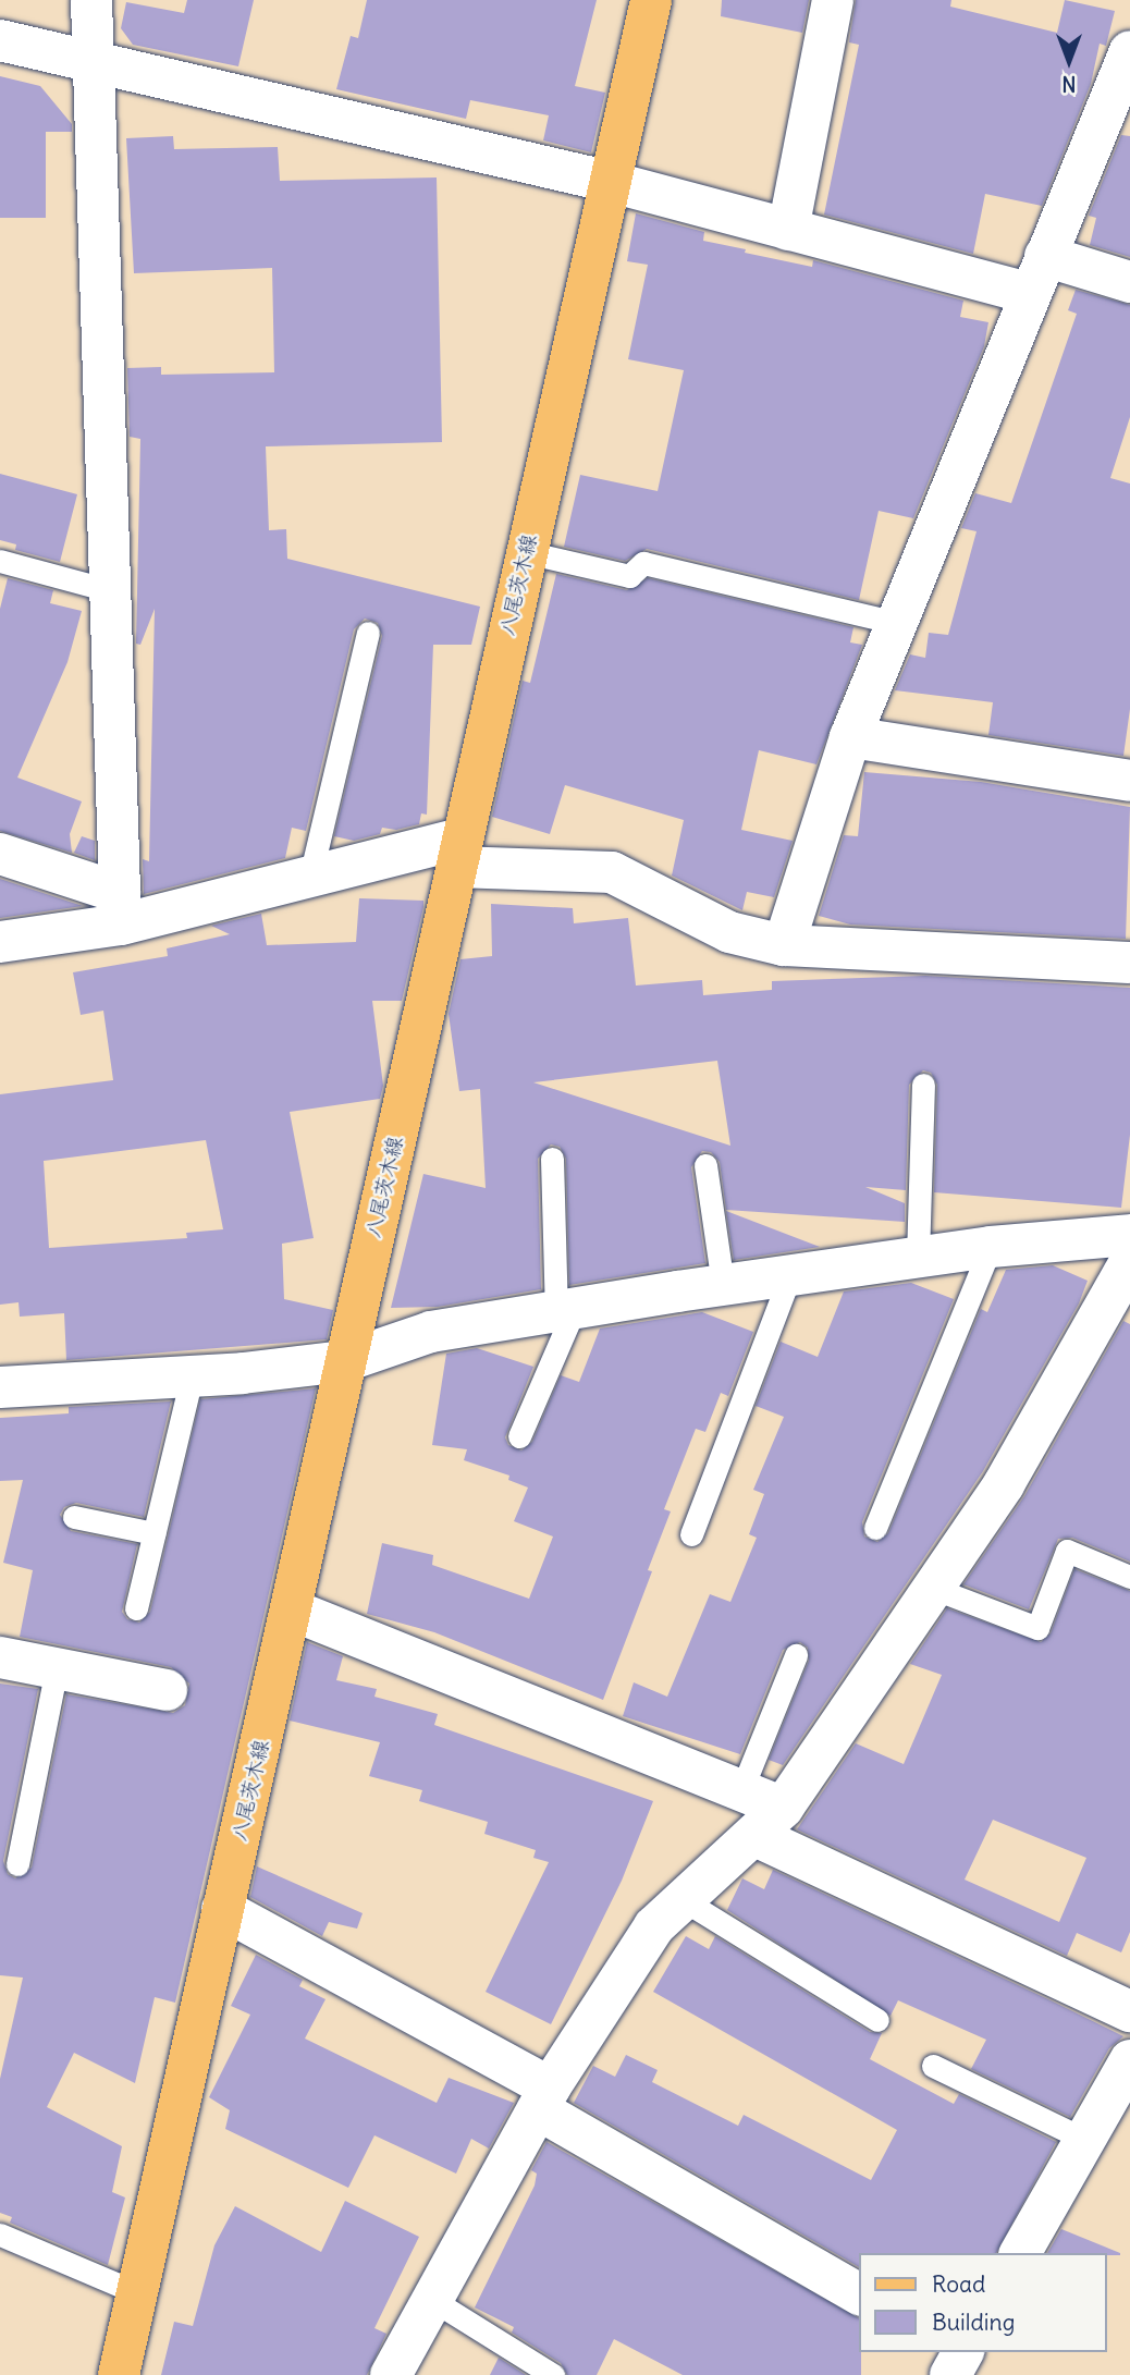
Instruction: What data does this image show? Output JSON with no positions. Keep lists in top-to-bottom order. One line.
{"streets":{"main road":["八尾茨木線"]},"legend":["Road","Building"],"north":"bottom"}
